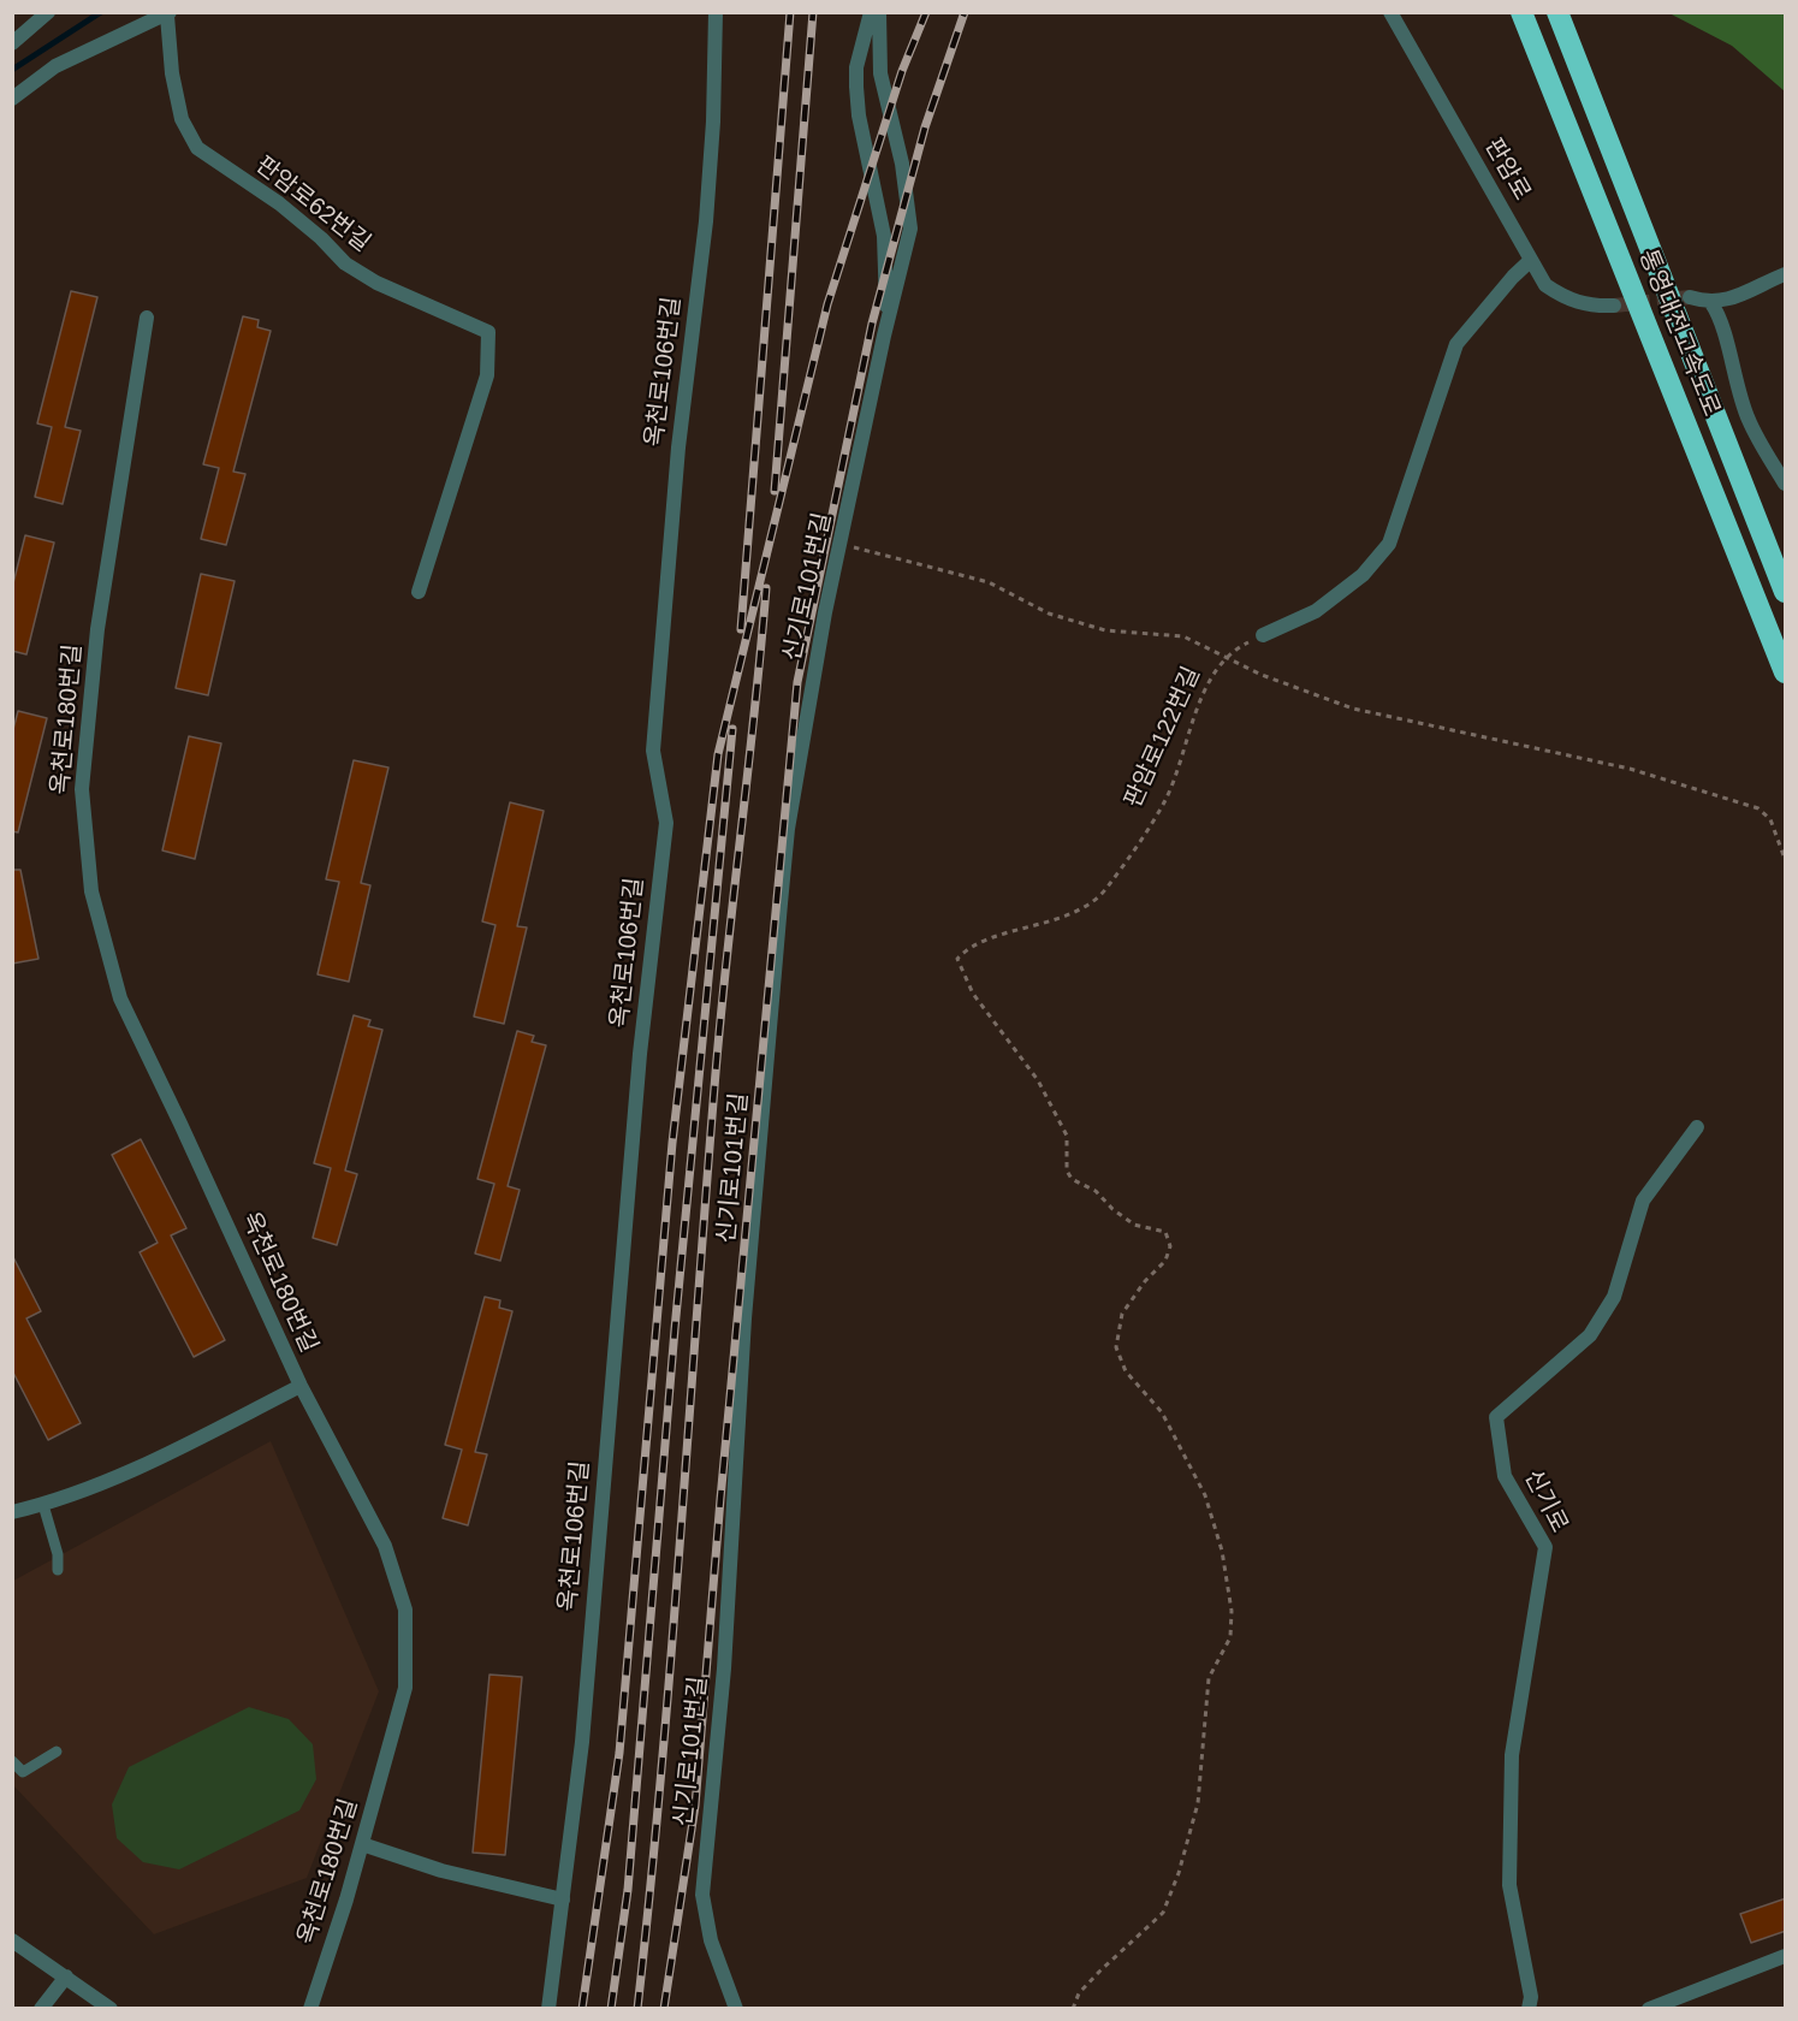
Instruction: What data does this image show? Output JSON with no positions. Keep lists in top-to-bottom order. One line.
{"streets":{"highway":["통영대전고속도로"],"street":["판암로","판암로62번길","옥천로106번길","신기로101번길","옥천로180번길","신기로"],"path":["판암로122번길"]}}
